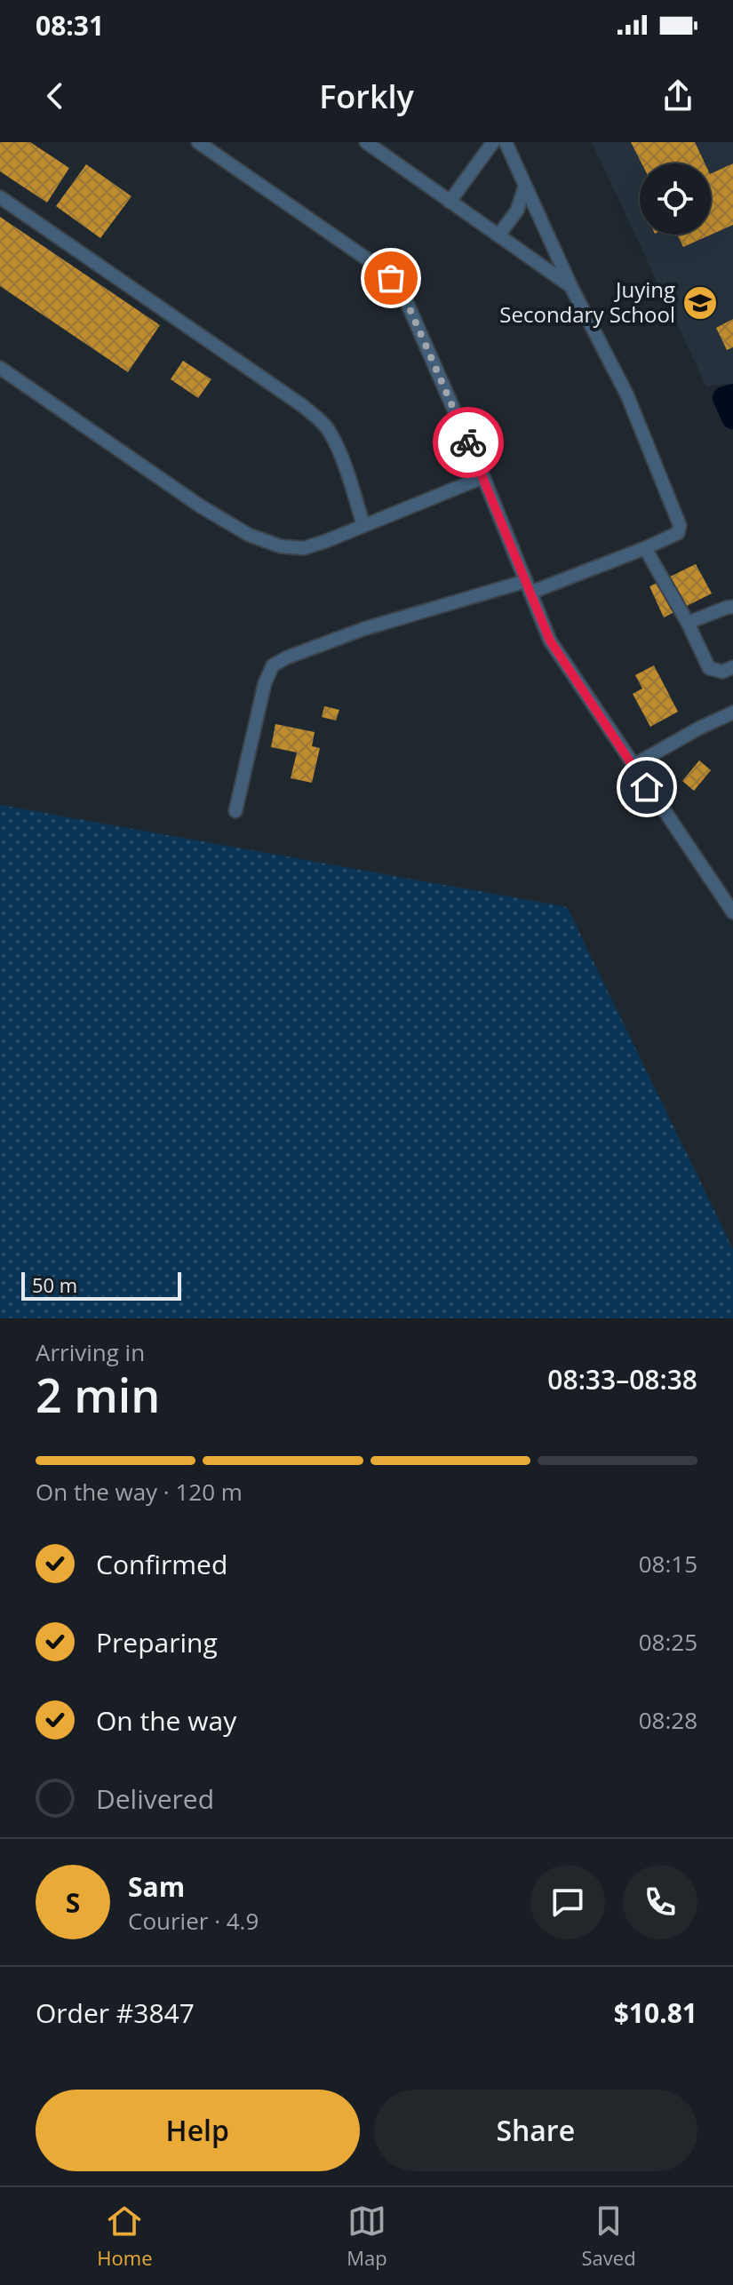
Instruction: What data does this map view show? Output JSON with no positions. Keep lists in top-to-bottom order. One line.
{"places":{"school or university":["Juying Secondary School"]},"scale_bar":"50 m","page":{"status":"08:31","header":"Forkly","scale":"50 m","heading":["2 min","Arriving in","08:33–08:38"],"panel":["Sam","Courier · 4.9","Order #3847","$10.81"],"bar":"On the way · 120 m","list":[["Confirmed","08:15"],["Preparing","08:25"],["On the way","08:28"],"Delivered"],"round":"S","buttons":["Help","Share"],"tabs":["Home","Map","Saved"]}}
